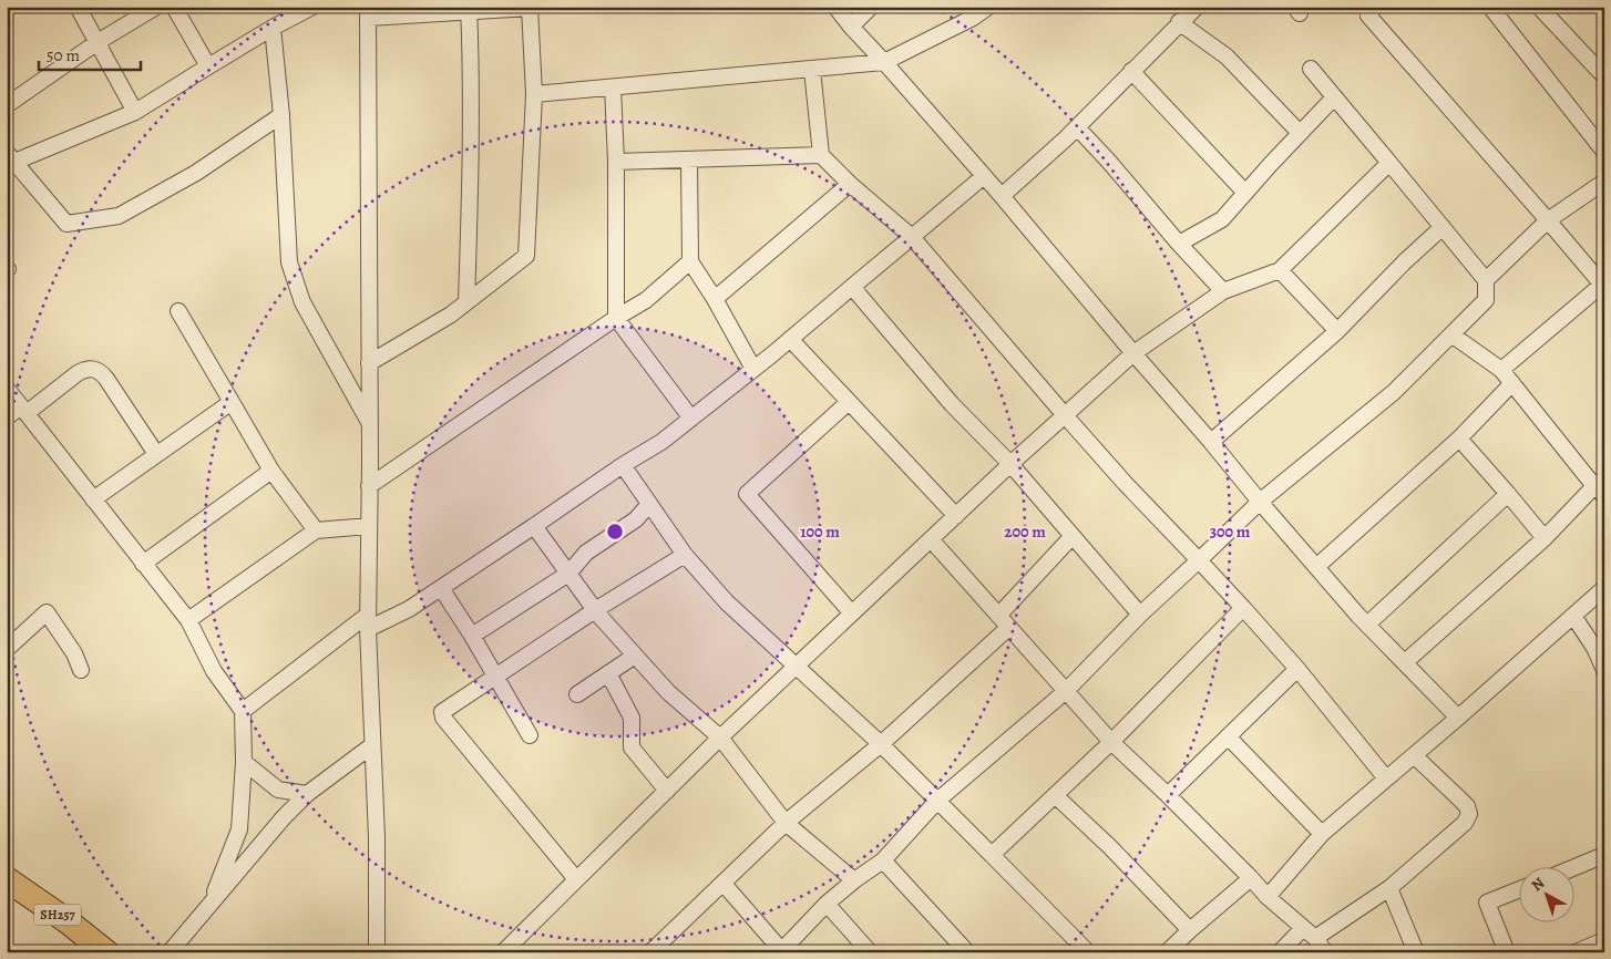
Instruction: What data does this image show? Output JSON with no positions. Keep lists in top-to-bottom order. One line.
{"streets":{"main road":["SH257"]},"scale_bar":"50 m","north":"top left","rings":["100 m","200 m","300 m"]}
